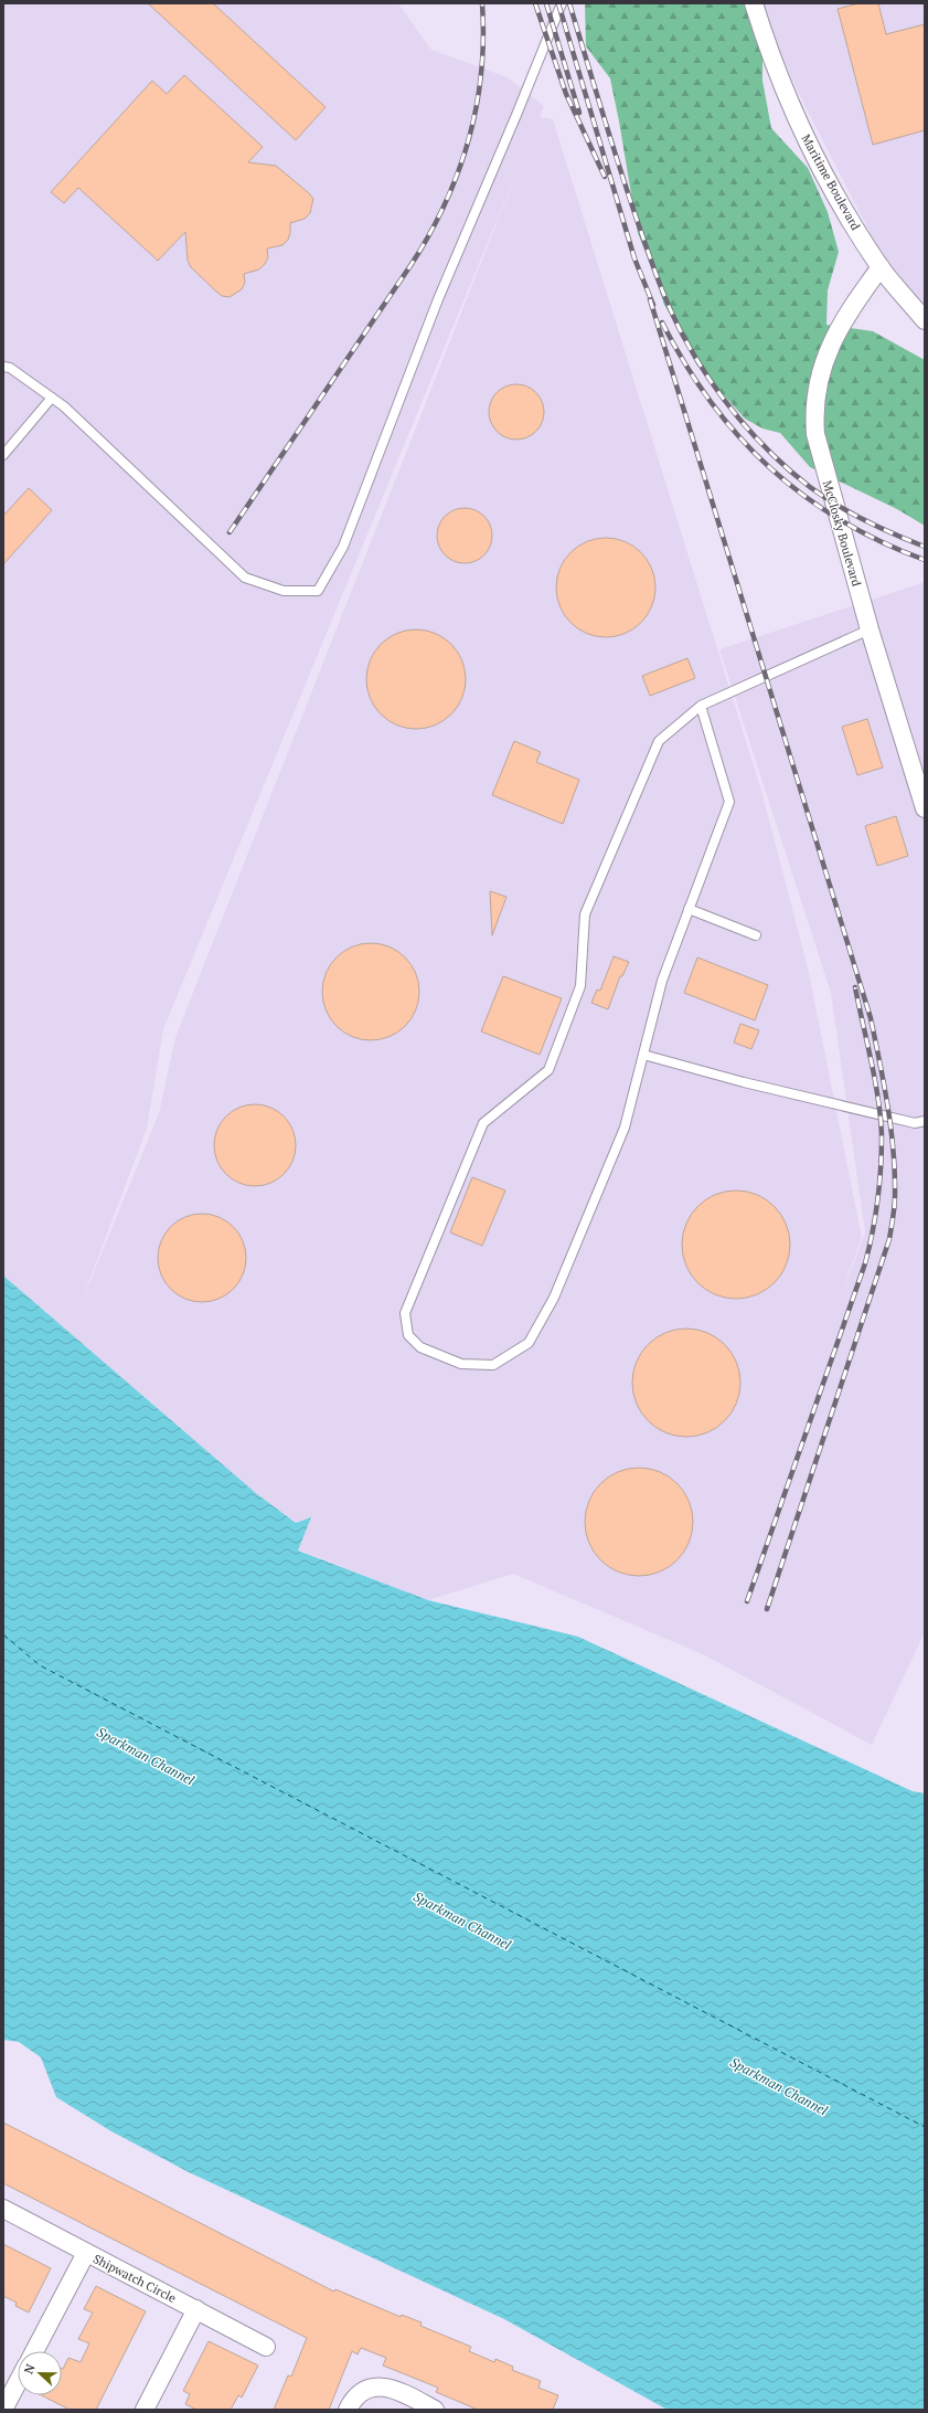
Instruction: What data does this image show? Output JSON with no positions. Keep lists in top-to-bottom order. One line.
{"streets":{"street":["Maritime Boulevard","McClosky Boulevard","Shipwatch Circle"]},"crossings":[["Maritime Boulevard","McClosky Boulevard"]],"water":["Sparkman Channel"],"north":"left"}
